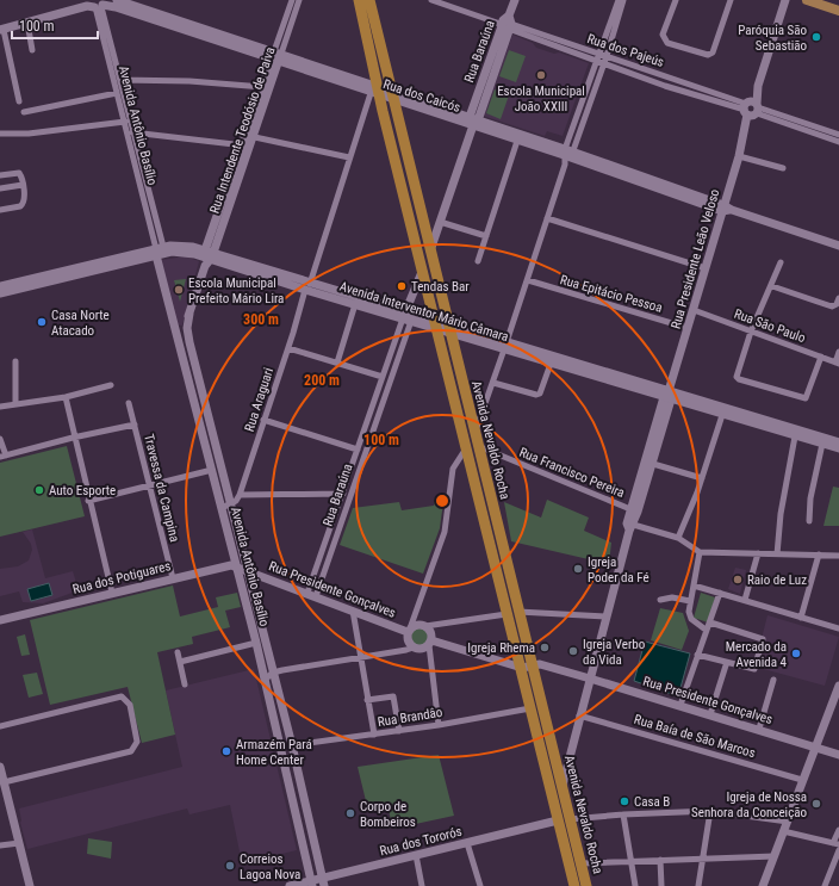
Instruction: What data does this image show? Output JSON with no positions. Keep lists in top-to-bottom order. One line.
{"streets":{"highway":["Avenida Nevaldo Rocha"],"main road":["Rua Baraúna","Rua dos Caicós","Avenida Antônio Basílio","Rua Intendente Teodósio de Paiva","Rua Presidente Leão Veloso","Avenida Interventor Mário Câmara","Rua dos Potiguares","Rua Presidente Gonçalves","Rua dos Tororós"],"street":["Rua dos Pajeús","Rua Epitácio Pessoa","Rua São Paulo","Rua Araguari","Rua Francisco Pereira","Travessa da Campina","Rua Brandâo","Rua Baía de São Marcos"]},"crossings":[["Rua dos Pajeús","Rua Baraúna"],["Rua dos Pajeús","Rua Presidente Leão Veloso"],["Rua Baraúna","Rua dos Caicós"],["Rua Baraúna","Avenida Interventor Mário Câmara"],["Rua Baraúna","Avenida Nevaldo Rocha"],["Rua Baraúna","Rua Presidente Gonçalves"],["Rua dos Caicós","Avenida Antônio Basílio"],["Rua dos Caicós","Rua Intendente Teodósio de Paiva"],["Rua dos Caicós","Rua Presidente Leão Veloso"],["Rua dos Caicós","Rua Araguari"],["Rua dos Caicós","Avenida Nevaldo Rocha"],["Avenida Antônio Basílio","Rua Intendente Teodósio de Paiva"],["Avenida Antônio Basílio","Avenida Interventor Mário Câmara"],["Avenida Antônio Basílio","Rua Araguari"],["Avenida Antônio Basílio","Rua dos Potiguares"],["Avenida Antônio Basílio","Rua Presidente Gonçalves"],["Avenida Antônio Basílio","Rua Brandâo"],["Avenida Antônio Basílio","Rua dos Tororós"],["Rua Intendente Teodósio de Paiva","Avenida Interventor Mário Câmara"],["Rua Presidente Leão Veloso","Rua Epitácio Pessoa"],["Rua Presidente Leão Veloso","Avenida Interventor Mário Câmara"],["Rua Presidente Leão Veloso","Rua São Paulo"],["Rua Presidente Leão Veloso","Avenida Nevaldo Rocha"],["Rua Presidente Leão Veloso","Rua Francisco Pereira"],["Rua Presidente Leão Veloso","Rua Presidente Gonçalves"],["Rua Presidente Leão Veloso","Rua Baía de São Marcos"],["Avenida Interventor Mário Câmara","Rua Araguari"],["Avenida Interventor Mário Câmara","Avenida Nevaldo Rocha"],["Rua Araguari","Avenida Nevaldo Rocha"],["Avenida Nevaldo Rocha","Rua Francisco Pereira"],["Avenida Nevaldo Rocha","Rua Presidente Gonçalves"],["Avenida Nevaldo Rocha","Rua Brandâo"],["Avenida Nevaldo Rocha","Rua dos Tororós"],["Travessa da Campina","Rua dos Potiguares"],["Rua dos Potiguares","Rua Presidente Gonçalves"]],"places":["Paróquia São Sebastião","Escola Municipal João XXIII","Tendas Bar","Escola Municipal Prefeito Mário Lira","Casa Norte Atacado","Auto Esporte","Igreja Poder da Fé","Raio de Luz","Igreja Rhema","Igreja Verbo da Vida","Mercado da Avenida 4","Armazém Pará Home Center","Casa B","Igreja de Nossa Senhora da Conceição","Corpo de Bombeiros","Correios Lagoa Nova"],"scale_bar":"100 m","rings":["300 m","200 m","100 m"]}
